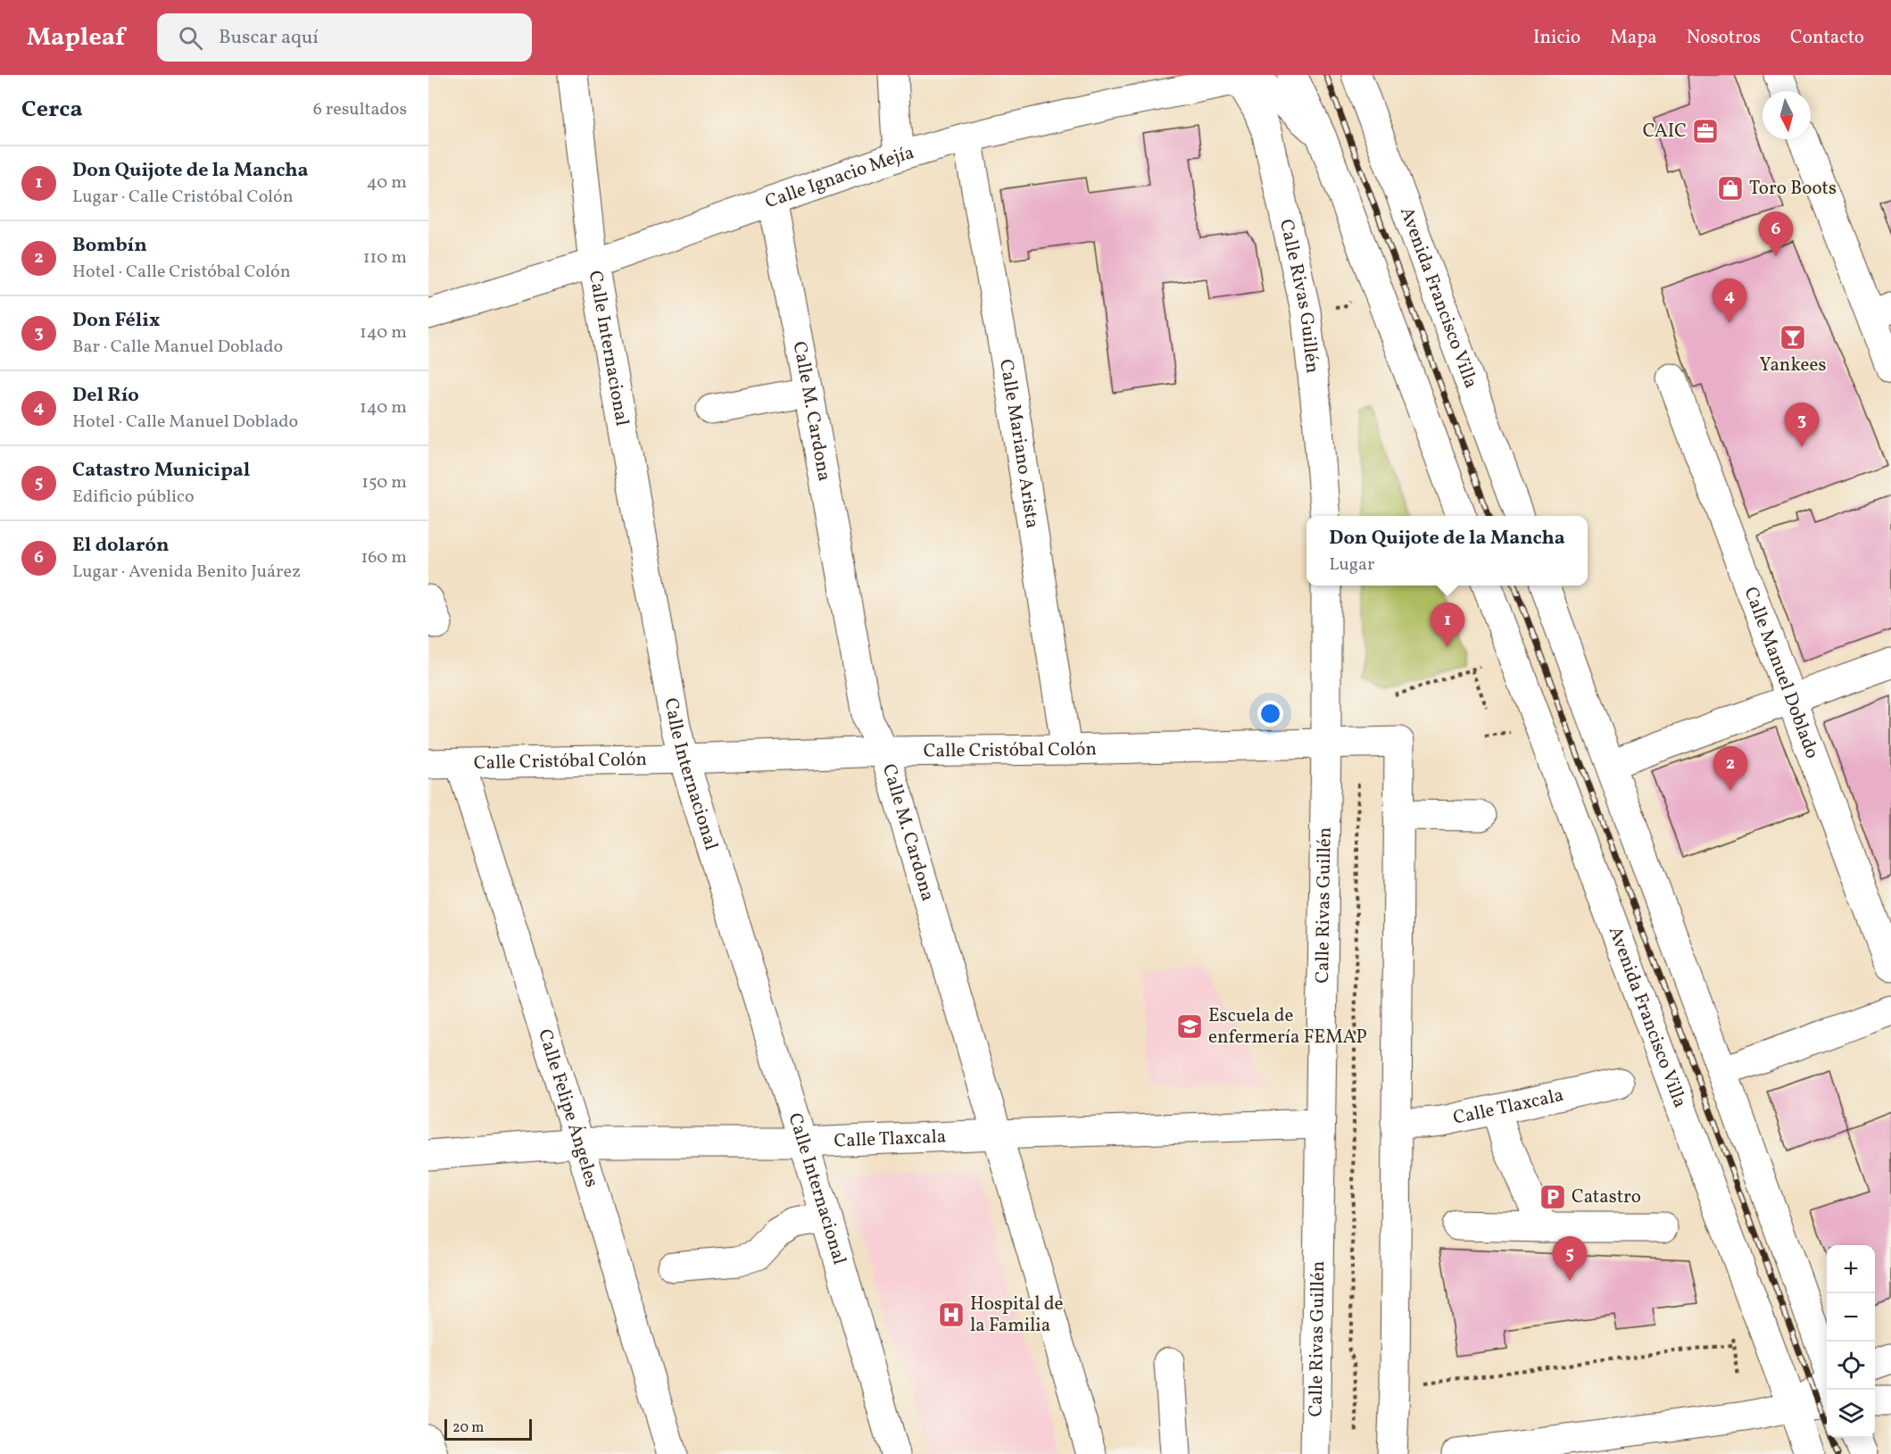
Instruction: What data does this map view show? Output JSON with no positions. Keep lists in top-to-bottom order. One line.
{"streets":{"street":["Calle Ignacio Mejía","Calle Rivas Guillén","Avenida Francisco Villa","Calle Internacional","Calle M. Cardona","Calle Mariano Arista","Calle Manuel Doblado","Calle Cristóbal Colón","Calle Tlaxcala","Calle Felipe Ángeles"]},"crossings":[["Calle Ignacio Mejía","Calle Rivas Guillén"],["Calle Ignacio Mejía","Calle Internacional"],["Calle Ignacio Mejía","Calle M. Cardona"],["Calle Ignacio Mejía","Calle Mariano Arista"],["Calle Rivas Guillén","Calle Cristóbal Colón"],["Calle Rivas Guillén","Calle Tlaxcala"],["Calle Internacional","Calle Cristóbal Colón"],["Calle Internacional","Calle Tlaxcala"],["Calle M. Cardona","Calle Cristóbal Colón"],["Calle M. Cardona","Calle Tlaxcala"],["Calle Mariano Arista","Calle Cristóbal Colón"],["Calle Cristóbal Colón","Calle Felipe Ángeles"],["Calle Tlaxcala","Calle Felipe Ángeles"]],"places":{"office":["CAIC"],"shop":["Toro Boots"],"bar":["Yankees"],"school or university":["Escuela de enfermería FEMAP"],"parking":["Catastro"],"hospital":["Hospital de la Familia"]},"scale_bar":"20 m","north":"bottom","page":{"header":"Mapleaf","search":"Buscar aquí","nav":["Inicio","Mapa","Nosotros","Contacto"],"heading":["Cerca","6 resultados"],"list":[{"mark":"1","name":"Don Quijote de la Mancha","note":"Lugar · Calle Cristóbal Colón","value":"40 m"},{"mark":"2","name":"Bombín","note":"Hotel · Calle Cristóbal Colón","value":"110 m"},{"mark":"3","name":"Don Félix","note":"Bar · Calle Manuel Doblado","value":"140 m"},{"mark":"4","name":"Del Río","note":"Hotel · Calle Manuel Doblado","value":"140 m"},{"mark":"5","name":"Catastro Municipal","note":"Edificio público","value":"150 m"},{"mark":"6","name":"El dolarón","note":"Lugar · Avenida Benito Juárez","value":"160 m"}],"pins":["6","4","3","1","2","5"],"popup":["Don Quijote de la Mancha","Lugar"],"map_buttons":["+","−"],"scale":"20 m"}}
